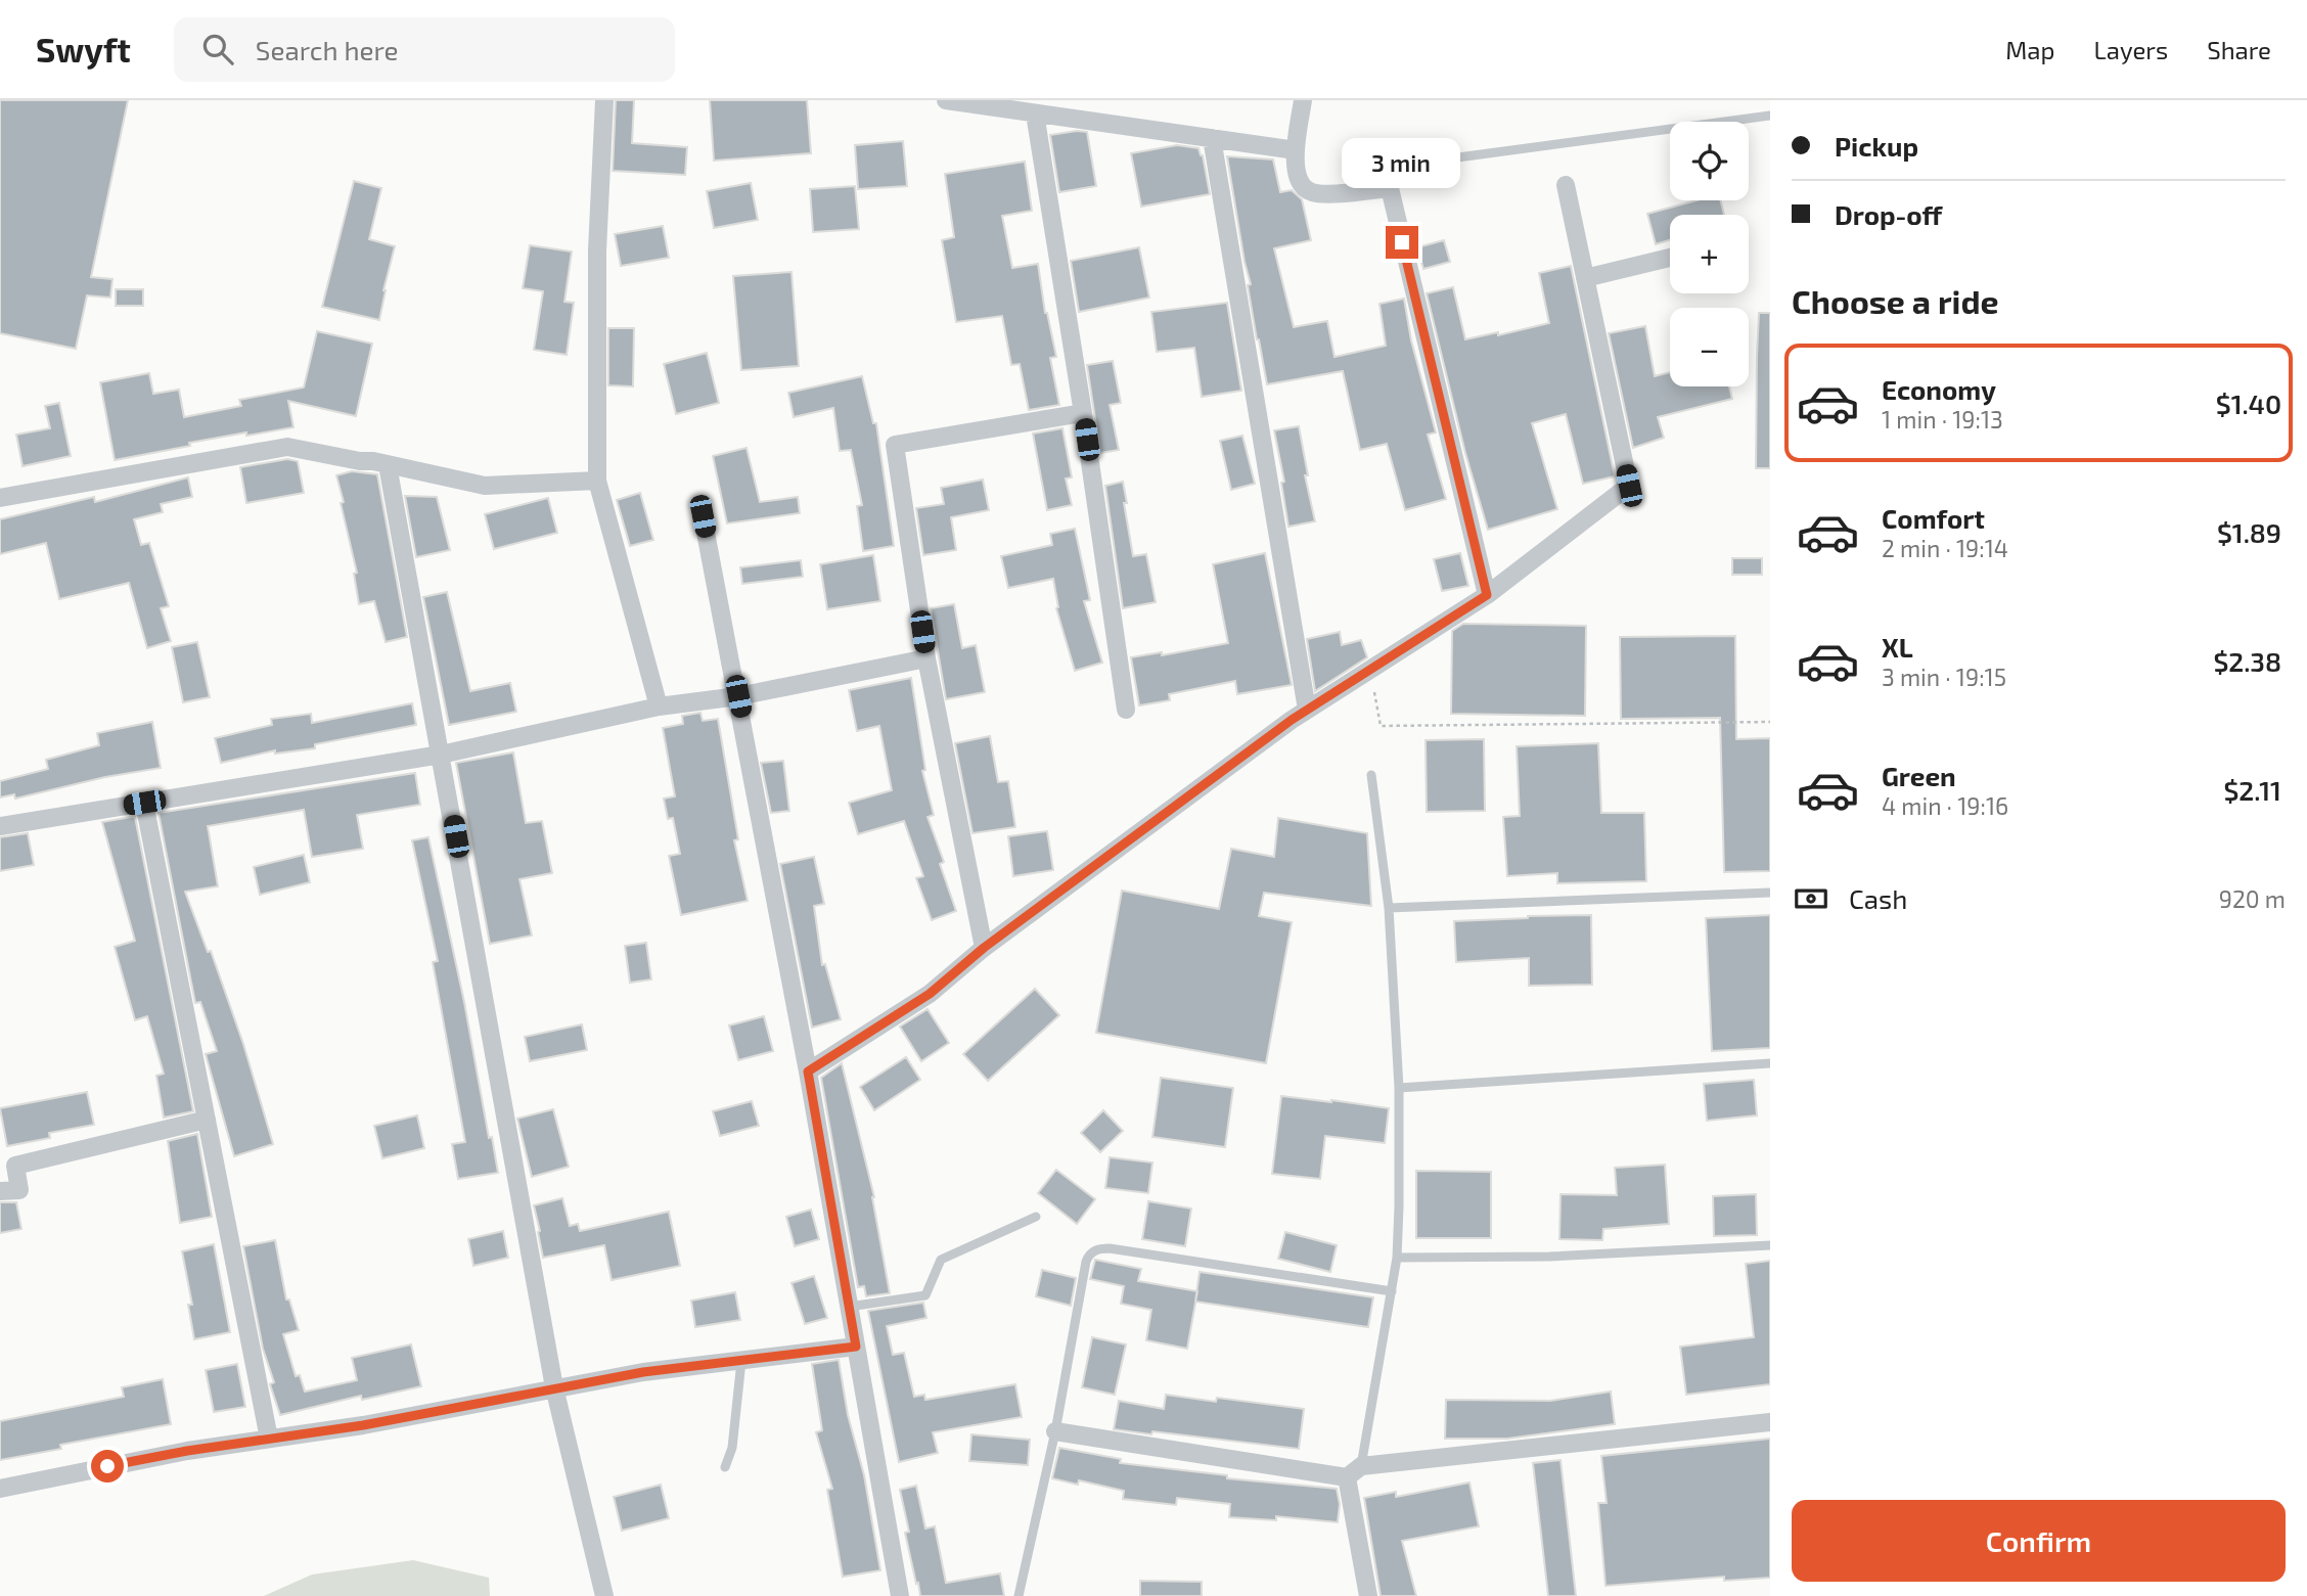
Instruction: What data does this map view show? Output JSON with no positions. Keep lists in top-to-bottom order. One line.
{"page":{"header":"Swyft","search":"Search here","nav":["Map","Layers","Share"],"banner":["Pickup","Drop-off"],"map_buttons":["+","−"],"bubble":"3 min","heading":"Choose a ride","list":[{"name":"Economy","note":"1 min · 19:13","value":"$1.40"},{"name":"Comfort","note":"2 min · 19:14","value":"$1.89"},{"name":"XL","note":"3 min · 19:15","value":"$2.38"},{"name":"Green","note":"4 min · 19:16","value":"$2.11"}],"pay":["Cash","920 m"],"buttons":"Confirm"}}
